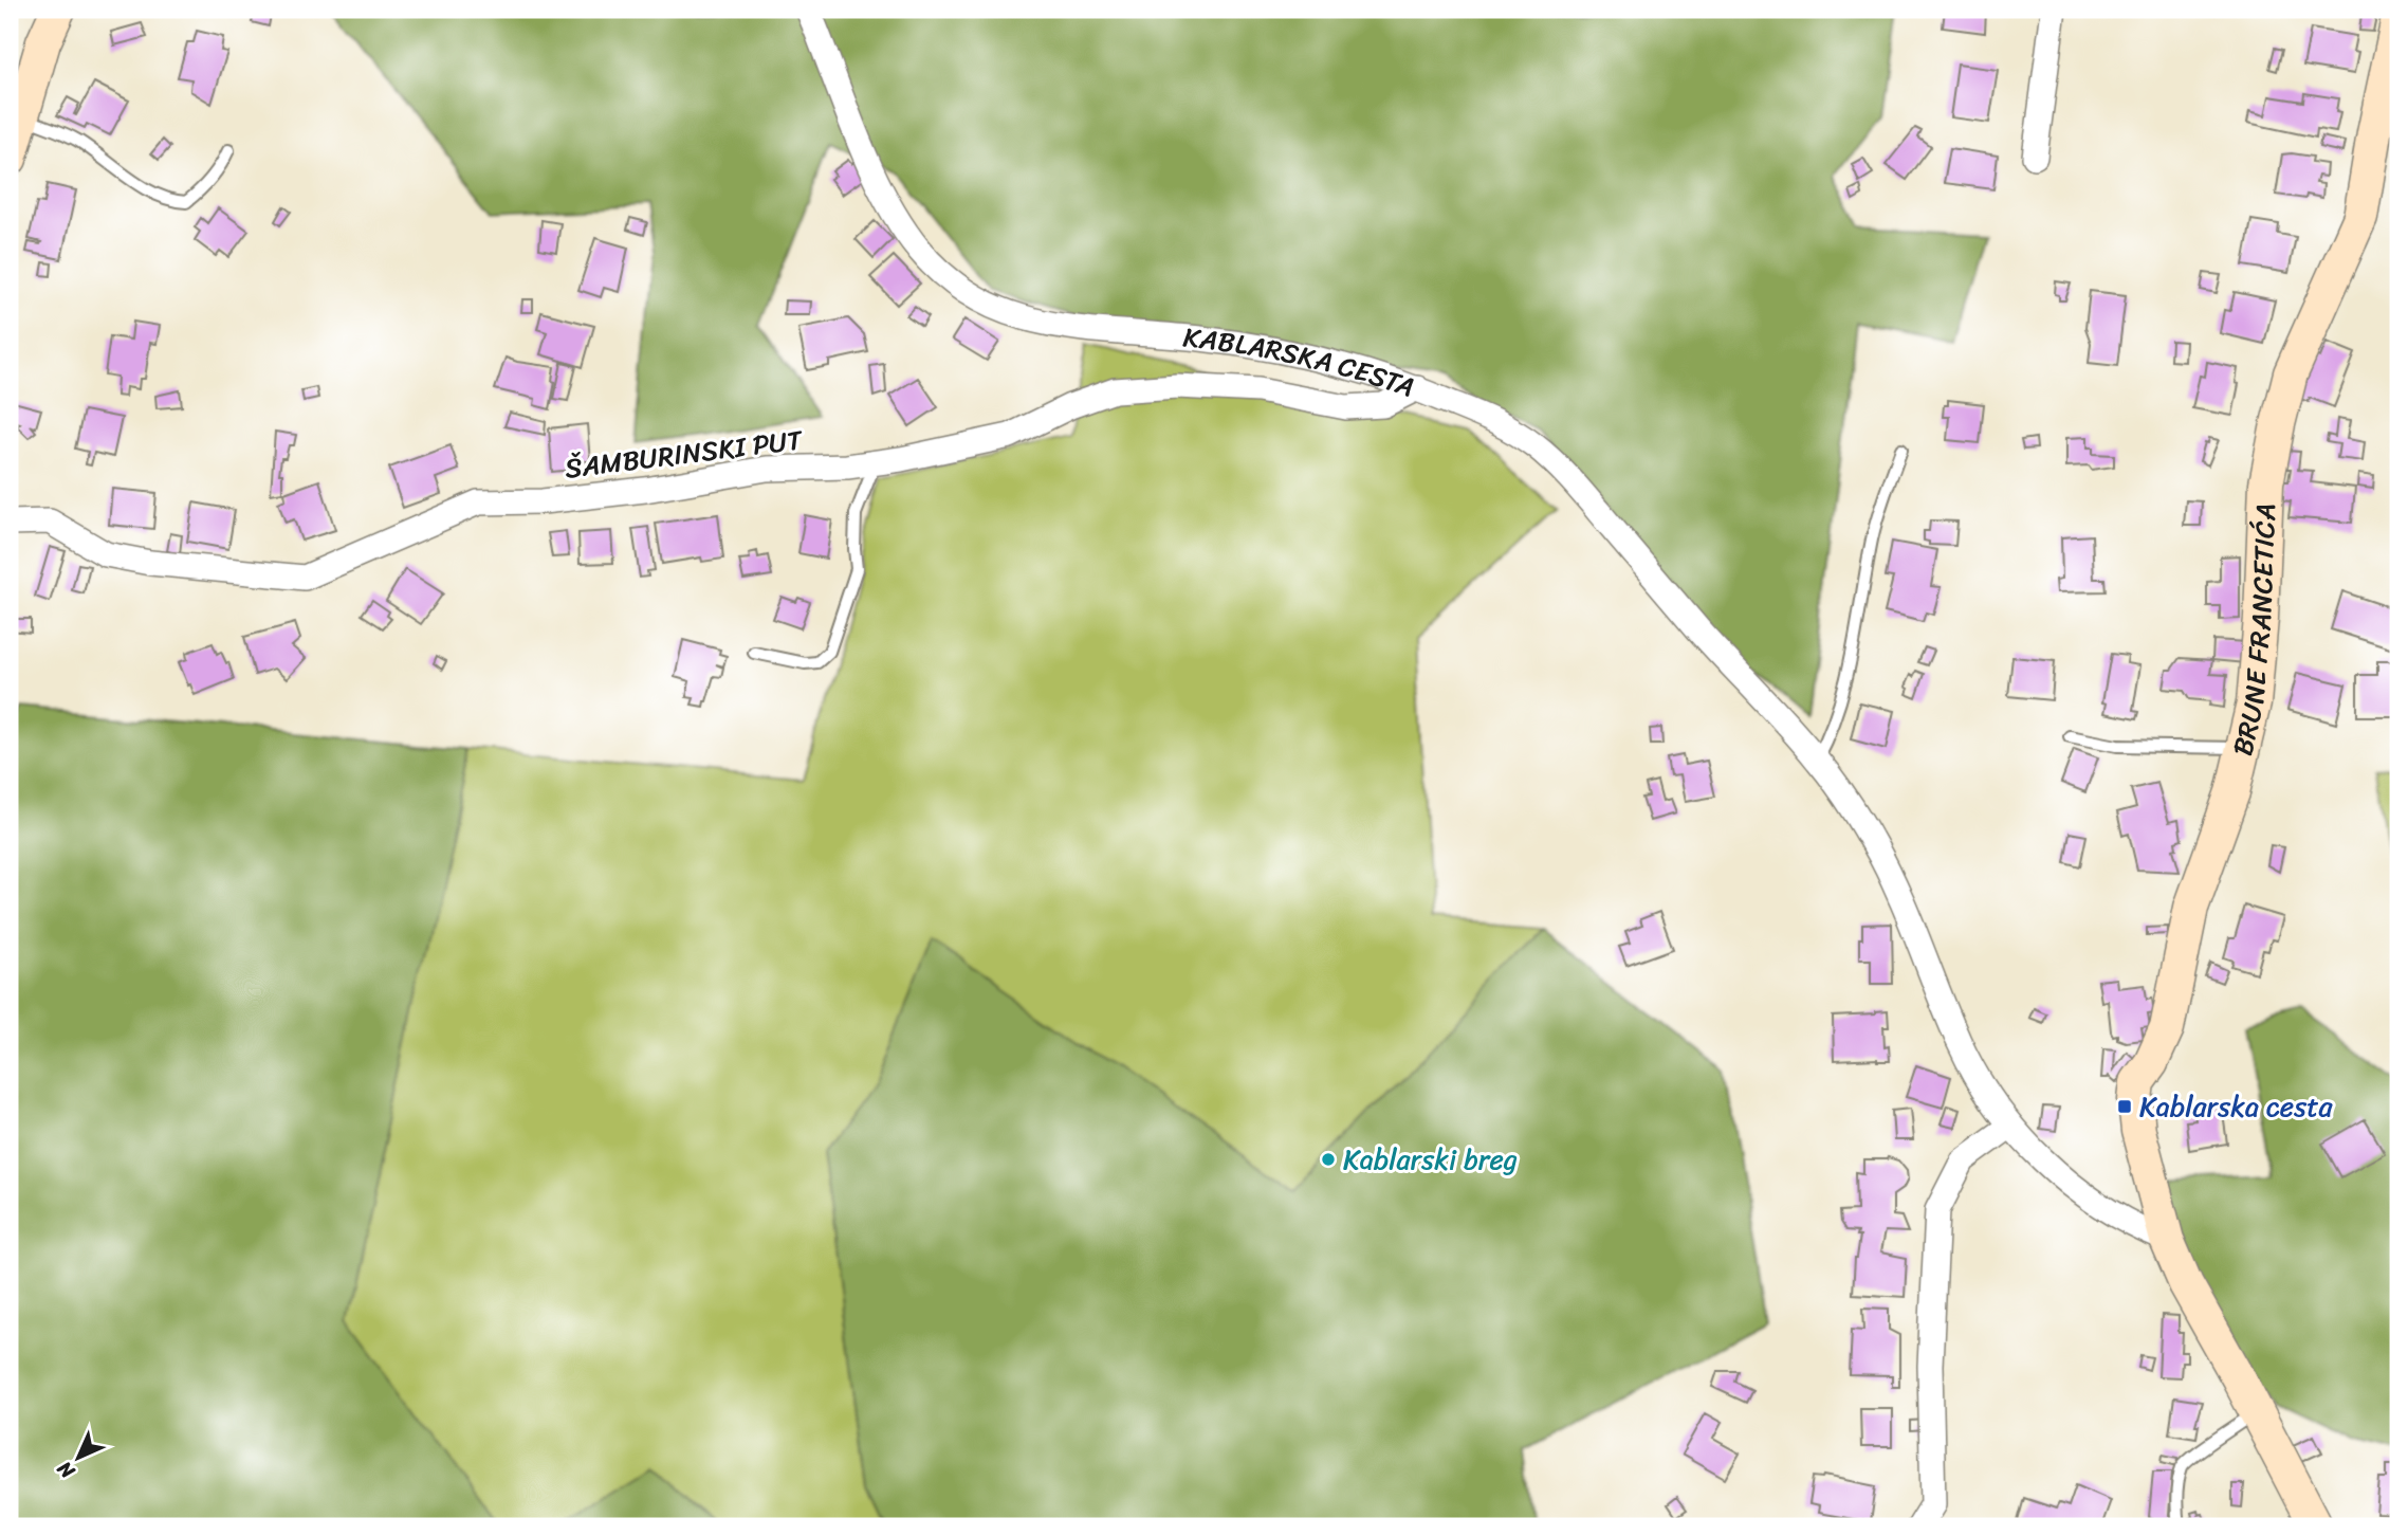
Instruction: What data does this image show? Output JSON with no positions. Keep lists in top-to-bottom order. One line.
{"streets":{"street":["KABLARSKA CESTA","ŠAMBURINSKI PUT","BRUNE FRANCETIĆA"]},"crossings":[["KABLARSKA CESTA","ŠAMBURINSKI PUT"],["KABLARSKA CESTA","BRUNE FRANCETIĆA"]],"places":{"transit":["Kablarska cesta"],"other":["Kablarski breg"]},"north":"bottom left"}
